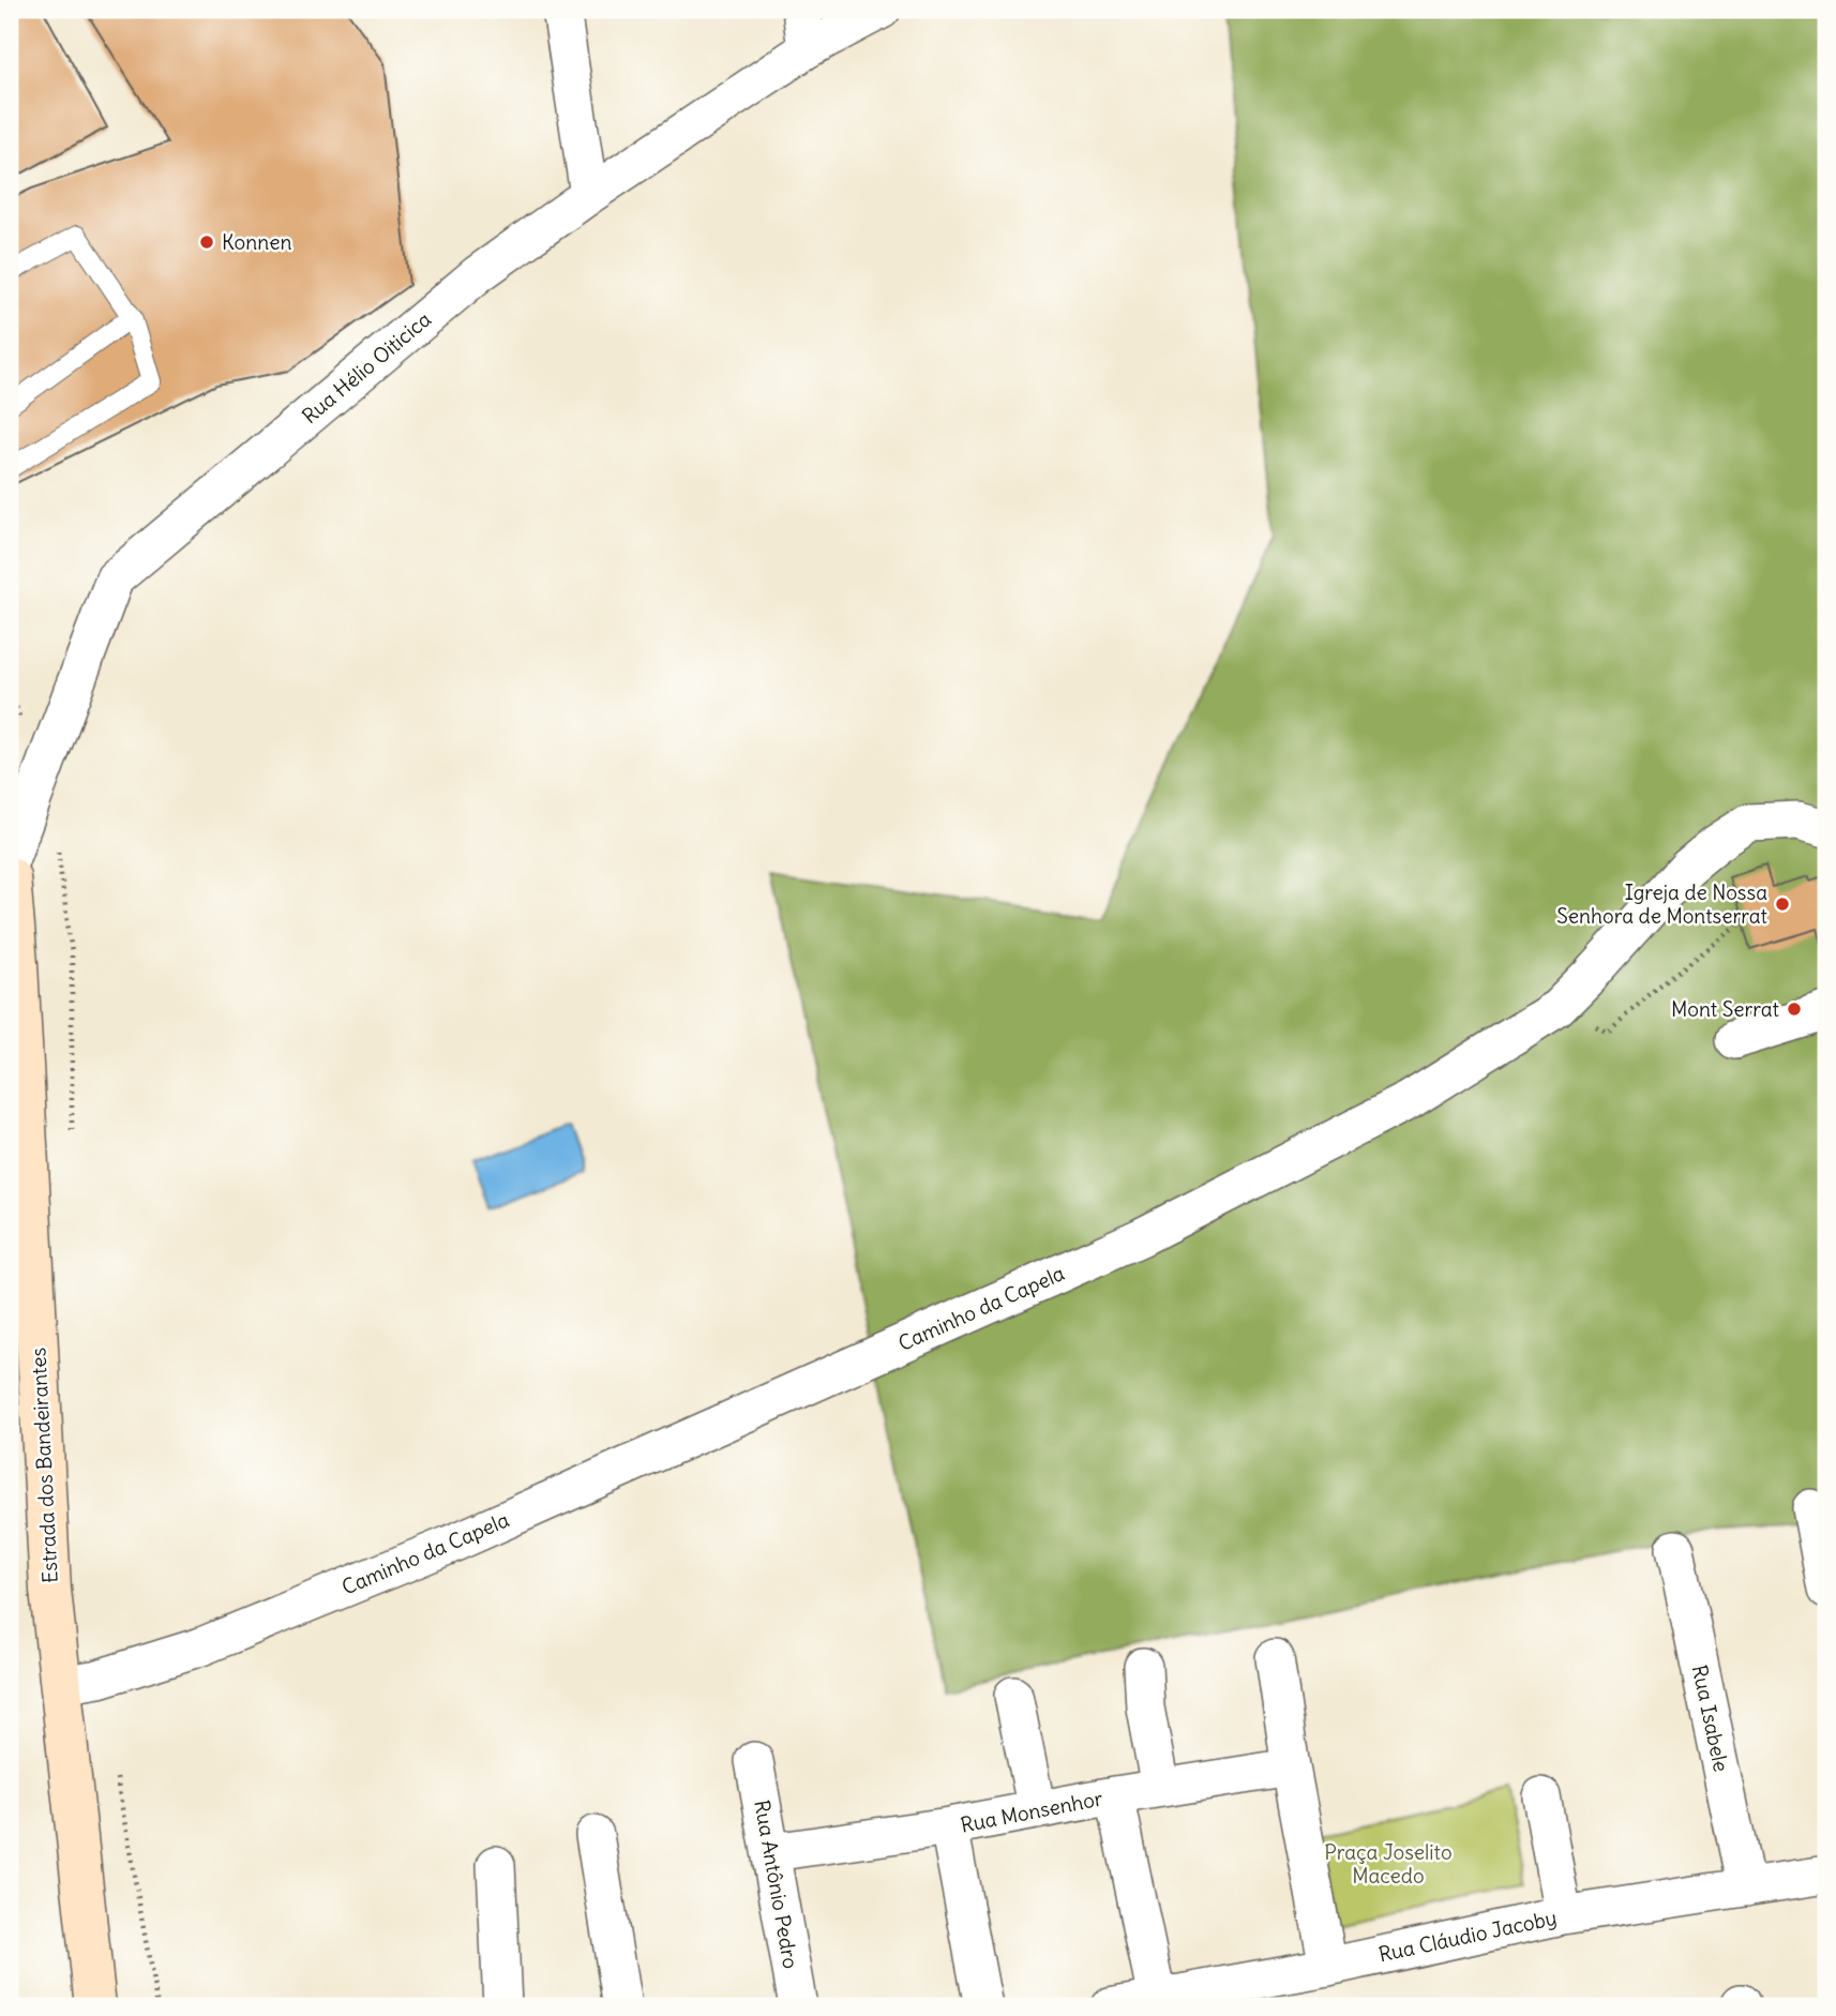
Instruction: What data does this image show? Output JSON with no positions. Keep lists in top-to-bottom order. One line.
{"streets":{"main road":["Estrada dos Bandeirantes"],"street":["Rua Hélio Oiticica","Caminho da Capela","Rua Isabele","Rua Monsenhor","Rua Antônio Pedro","Rua Cláudio Jacoby"]},"crossings":[["Caminho da Capela","Estrada dos Bandeirantes"],["Rua Isabele","Rua Cláudio Jacoby"],["Rua Monsenhor","Rua Antônio Pedro"]],"parks":["Praça Joselito Macedo"],"places":["Konnen","Igreja de Nossa Senhora de Montserrat","Mont Serrat"]}
